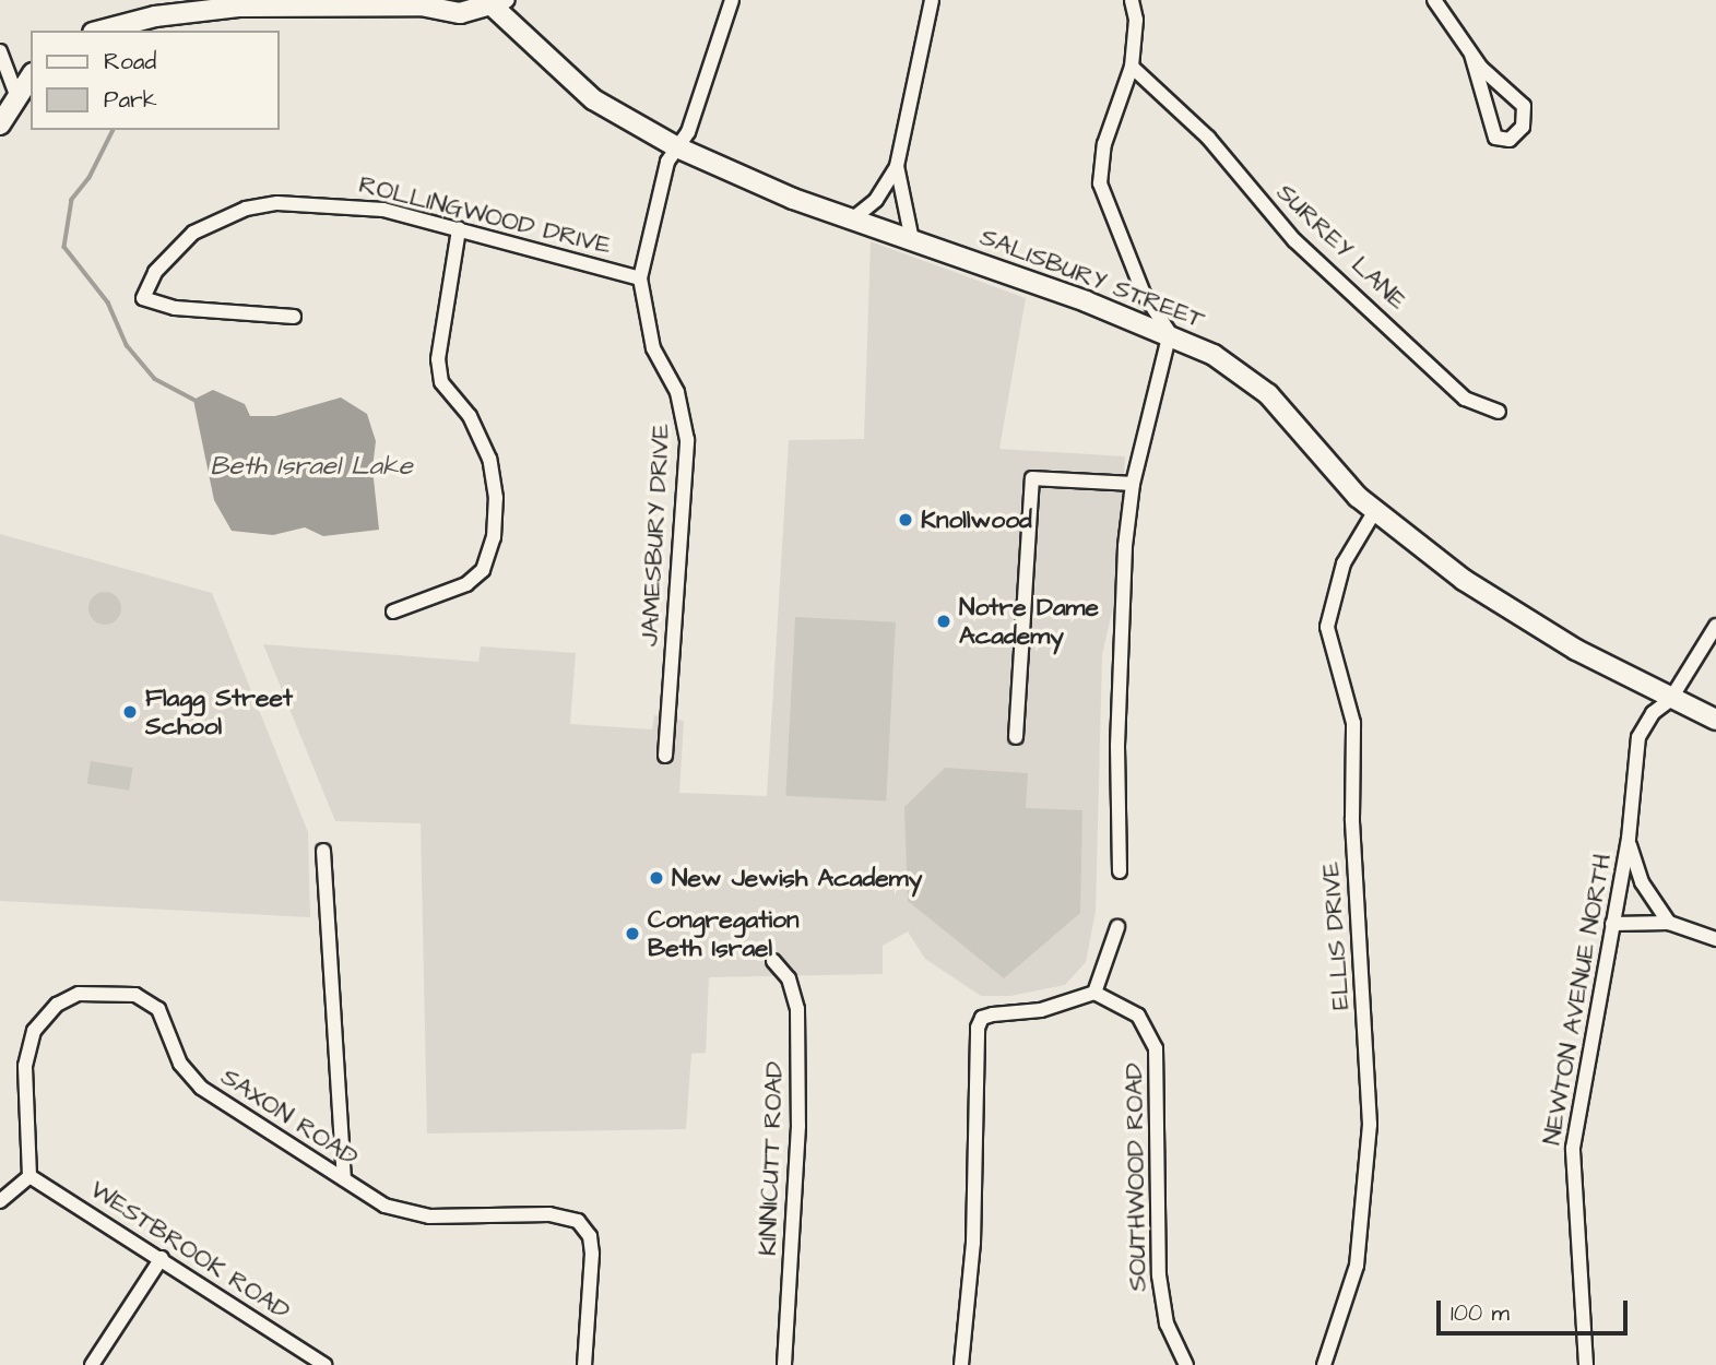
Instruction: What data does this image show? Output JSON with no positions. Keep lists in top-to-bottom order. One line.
{"streets":{"main road":["SALISBURY STREET"],"street":["ROLLINGWOOD DRIVE","SURREY LANE","JAMESBURY DRIVE","ELLIS DRIVE","NEWTON AVENUE NORTH","SAXON ROAD","KINNICUTT ROAD","SOUTHWOOD ROAD","WESTBROOK ROAD"]},"crossings":[["ROLLINGWOOD DRIVE","JAMESBURY DRIVE"],["SALISBURY STREET","JAMESBURY DRIVE"],["SALISBURY STREET","ELLIS DRIVE"],["SALISBURY STREET","NEWTON AVENUE NORTH"],["SAXON ROAD","WESTBROOK ROAD"]],"water":["Beth Israel Lake"],"places":["Knollwood","Notre Dame Academy","Flagg Street School","New Jewish Academy","Congregation Beth Israel"],"legend":["Road","Park"],"scale_bar":"100 m"}
